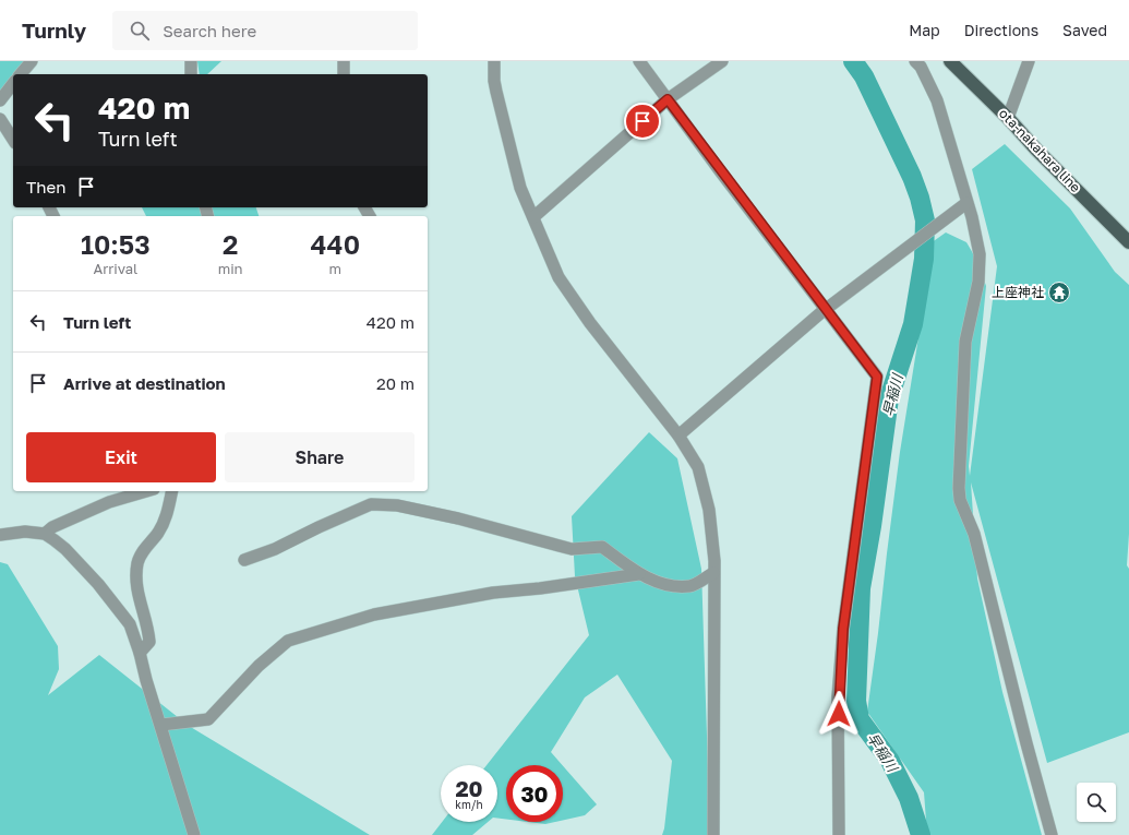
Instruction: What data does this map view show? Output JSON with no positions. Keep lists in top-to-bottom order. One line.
{"streets":{"main road":["ota-nakahara line"]},"water":["早稲川"],"places":{"temple":["上座神社"]},"page":{"header":"Turnly","search":"Search here","nav":["Map","Directions","Saved"],"turn":["420 m","Turn left"],"then":"Then","eta":["10:53","Arrival","2","min","440","m"],"list":[{"name":"Turn left","value":"420 m"},{"name":"Arrive at destination","value":"20 m"}],"buttons":["Exit","Share"],"speed":"20 km/h","limit":"30"}}
